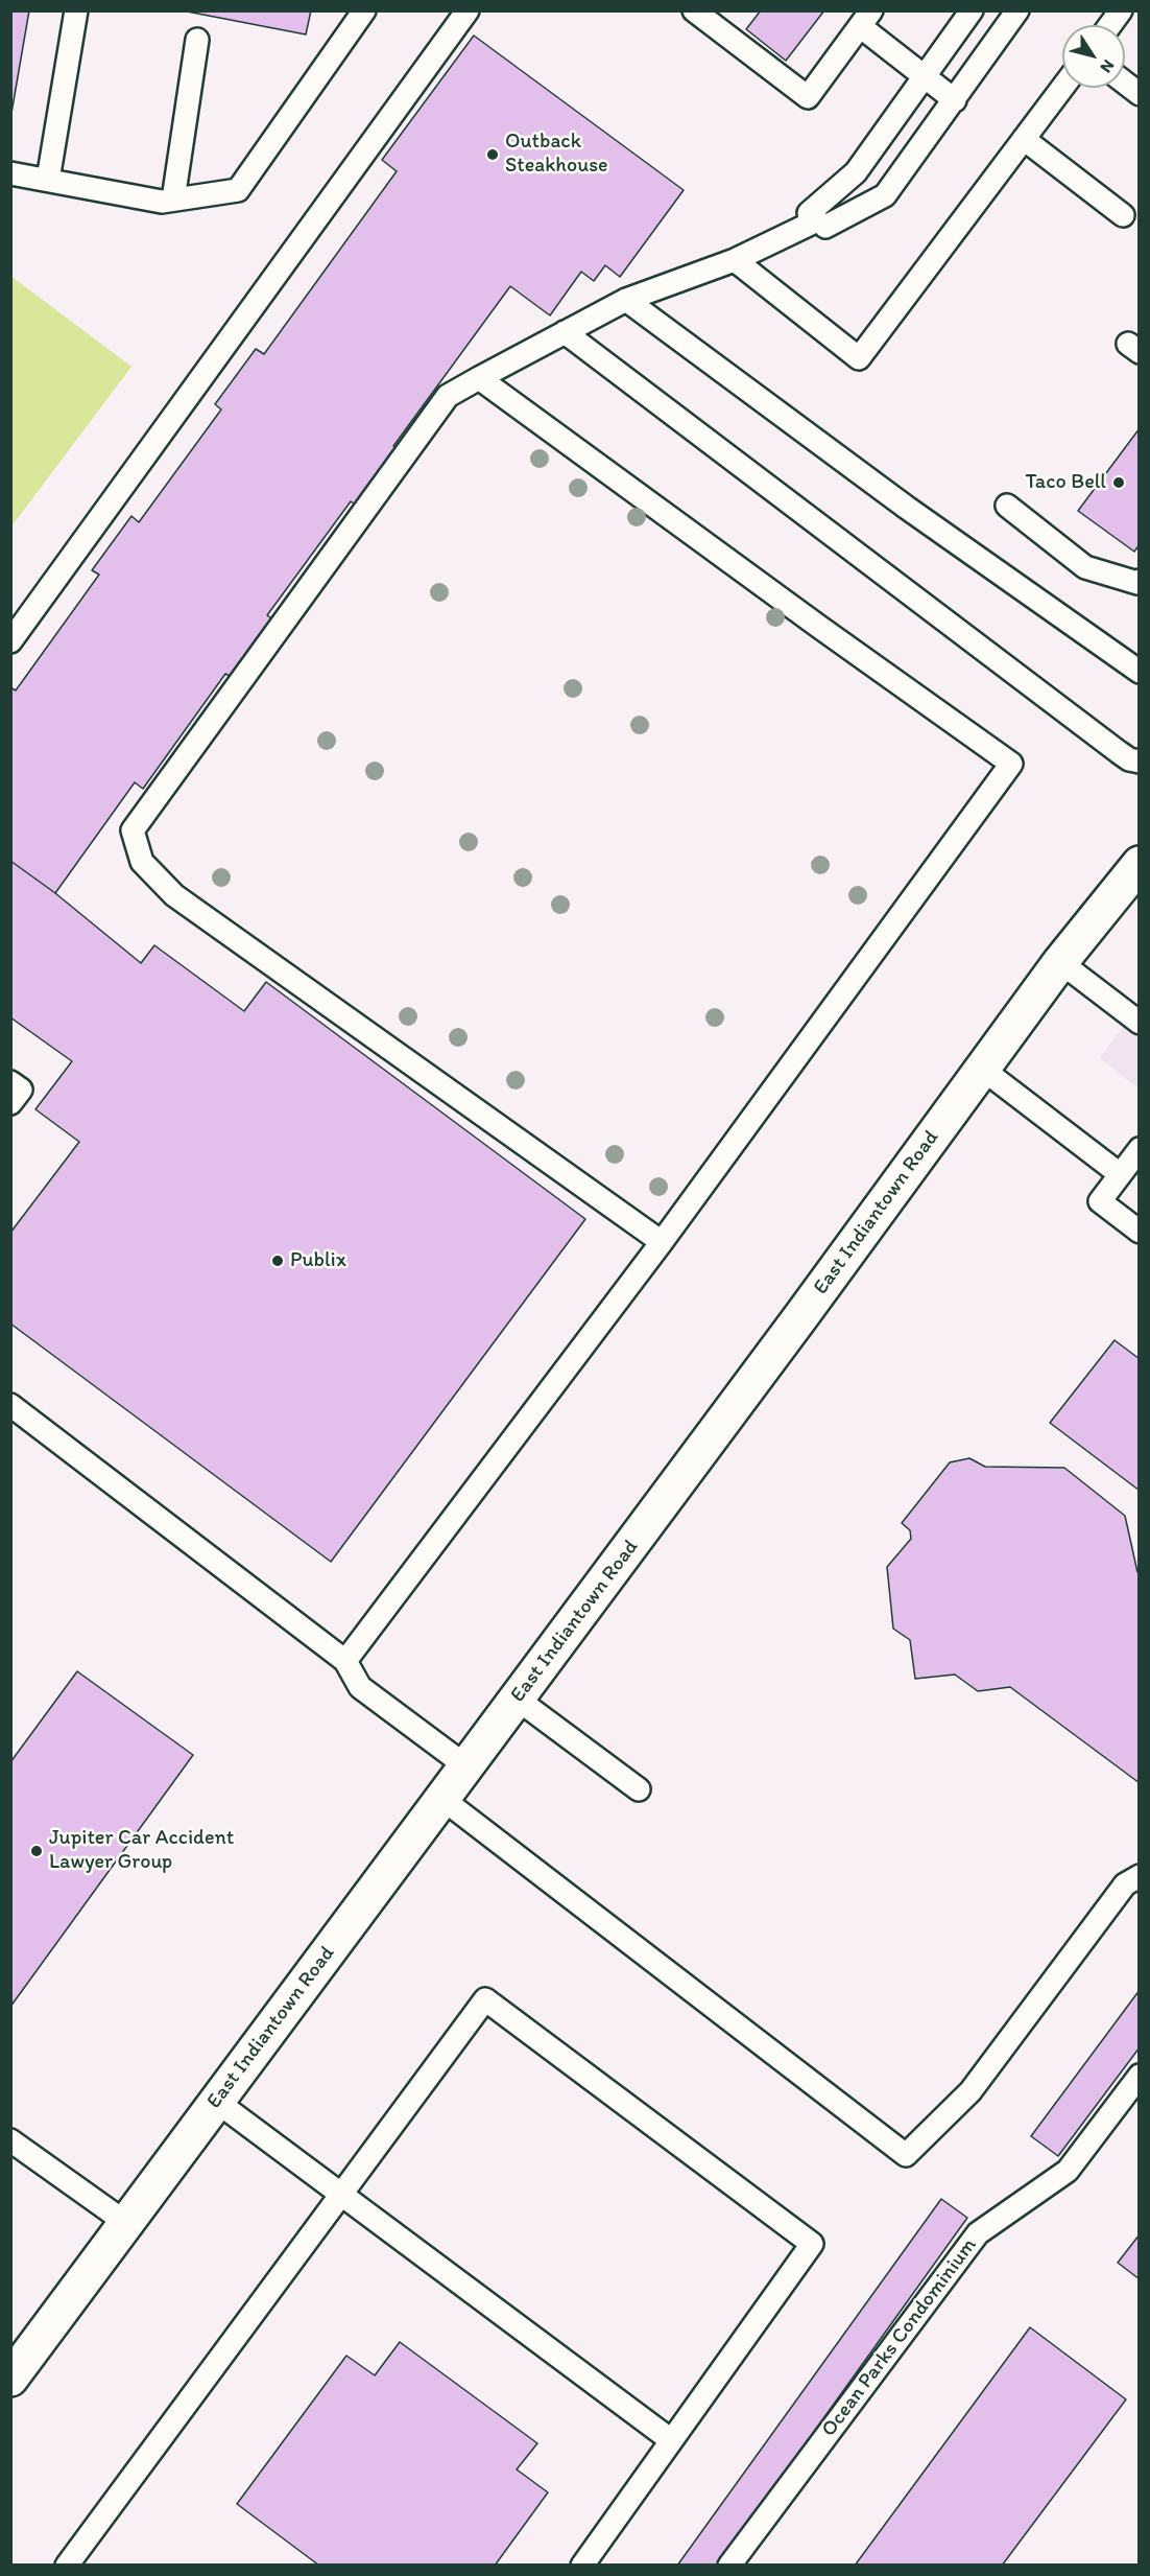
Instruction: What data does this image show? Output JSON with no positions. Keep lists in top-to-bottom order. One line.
{"streets":{"street":["East Indiantown Road"],"lane":["Ocean Parks Condominium"]},"places":["Outback Steakhouse","Taco Bell","Publix","Jupiter Car Accident Lawyer Group"],"north":"bottom right"}
